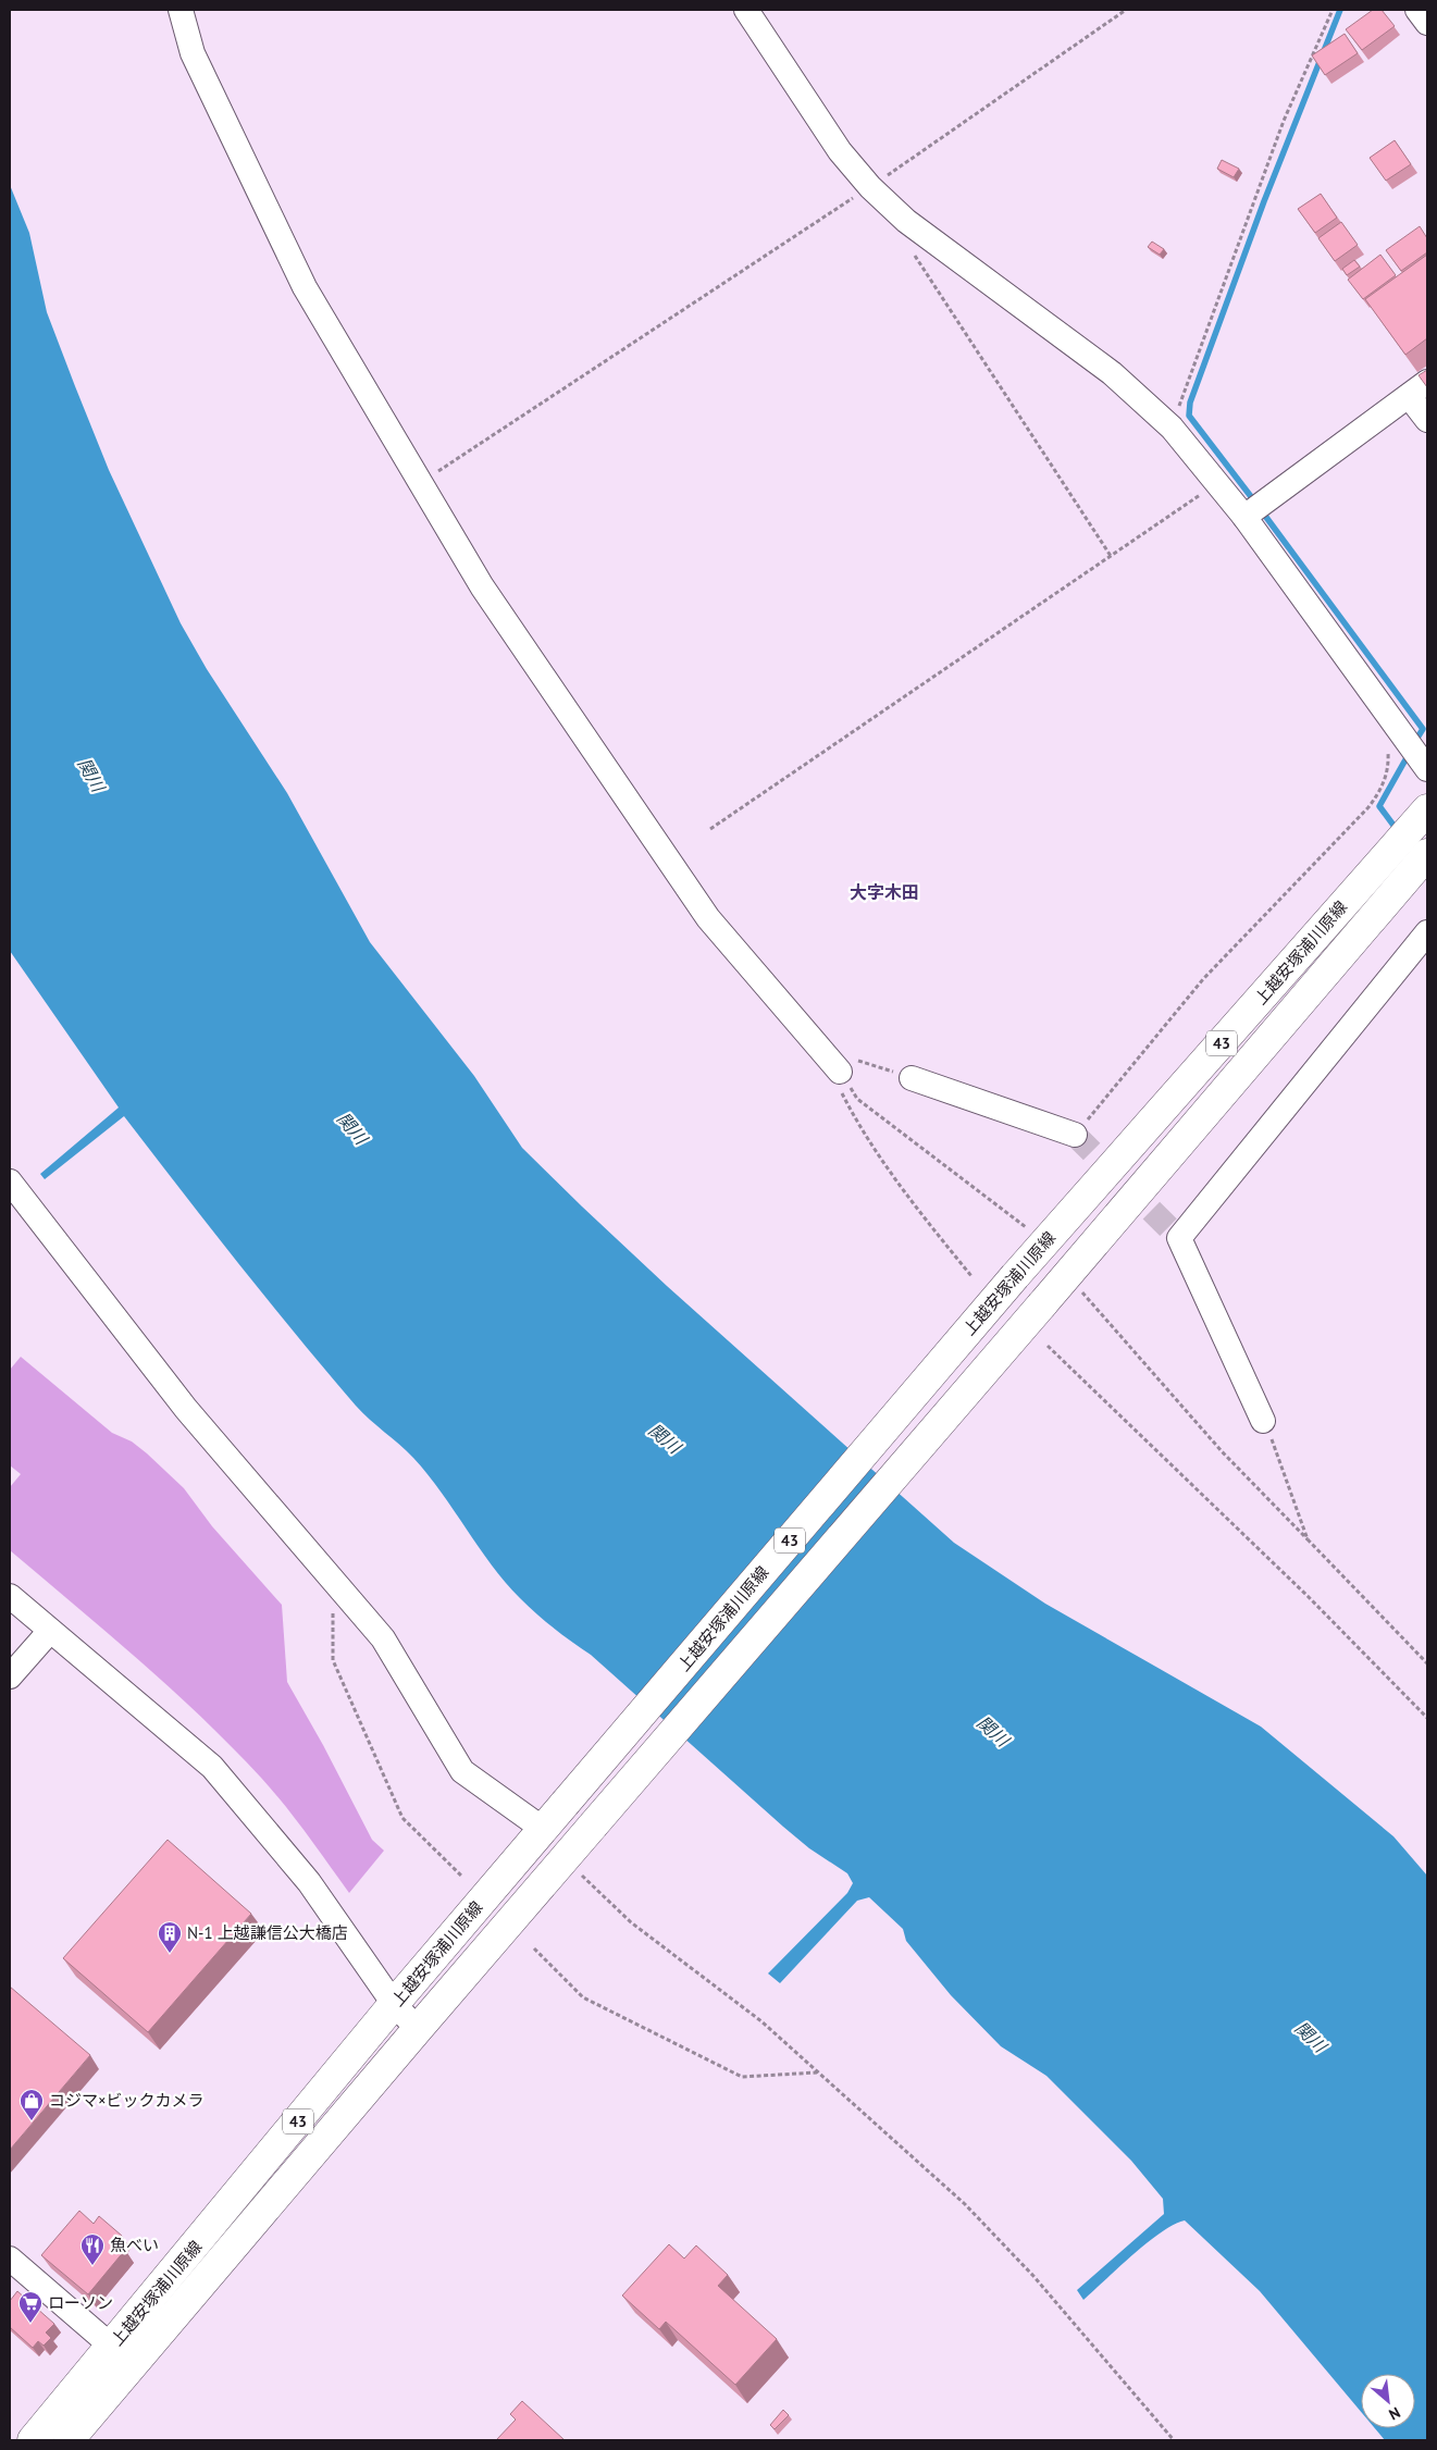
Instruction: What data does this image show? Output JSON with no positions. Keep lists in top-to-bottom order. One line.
{"streets":{"main road":["上越安塚浦川原線","43"]},"districts":["大字木田"],"water":["関川"],"places":{"building":["N-1 上越謙信公大橋店"],"shop":["コジマ×ビックカメラ"],"restaurant":["魚べい"],"supermarket":["ローソン"]},"north":"bottom right"}
